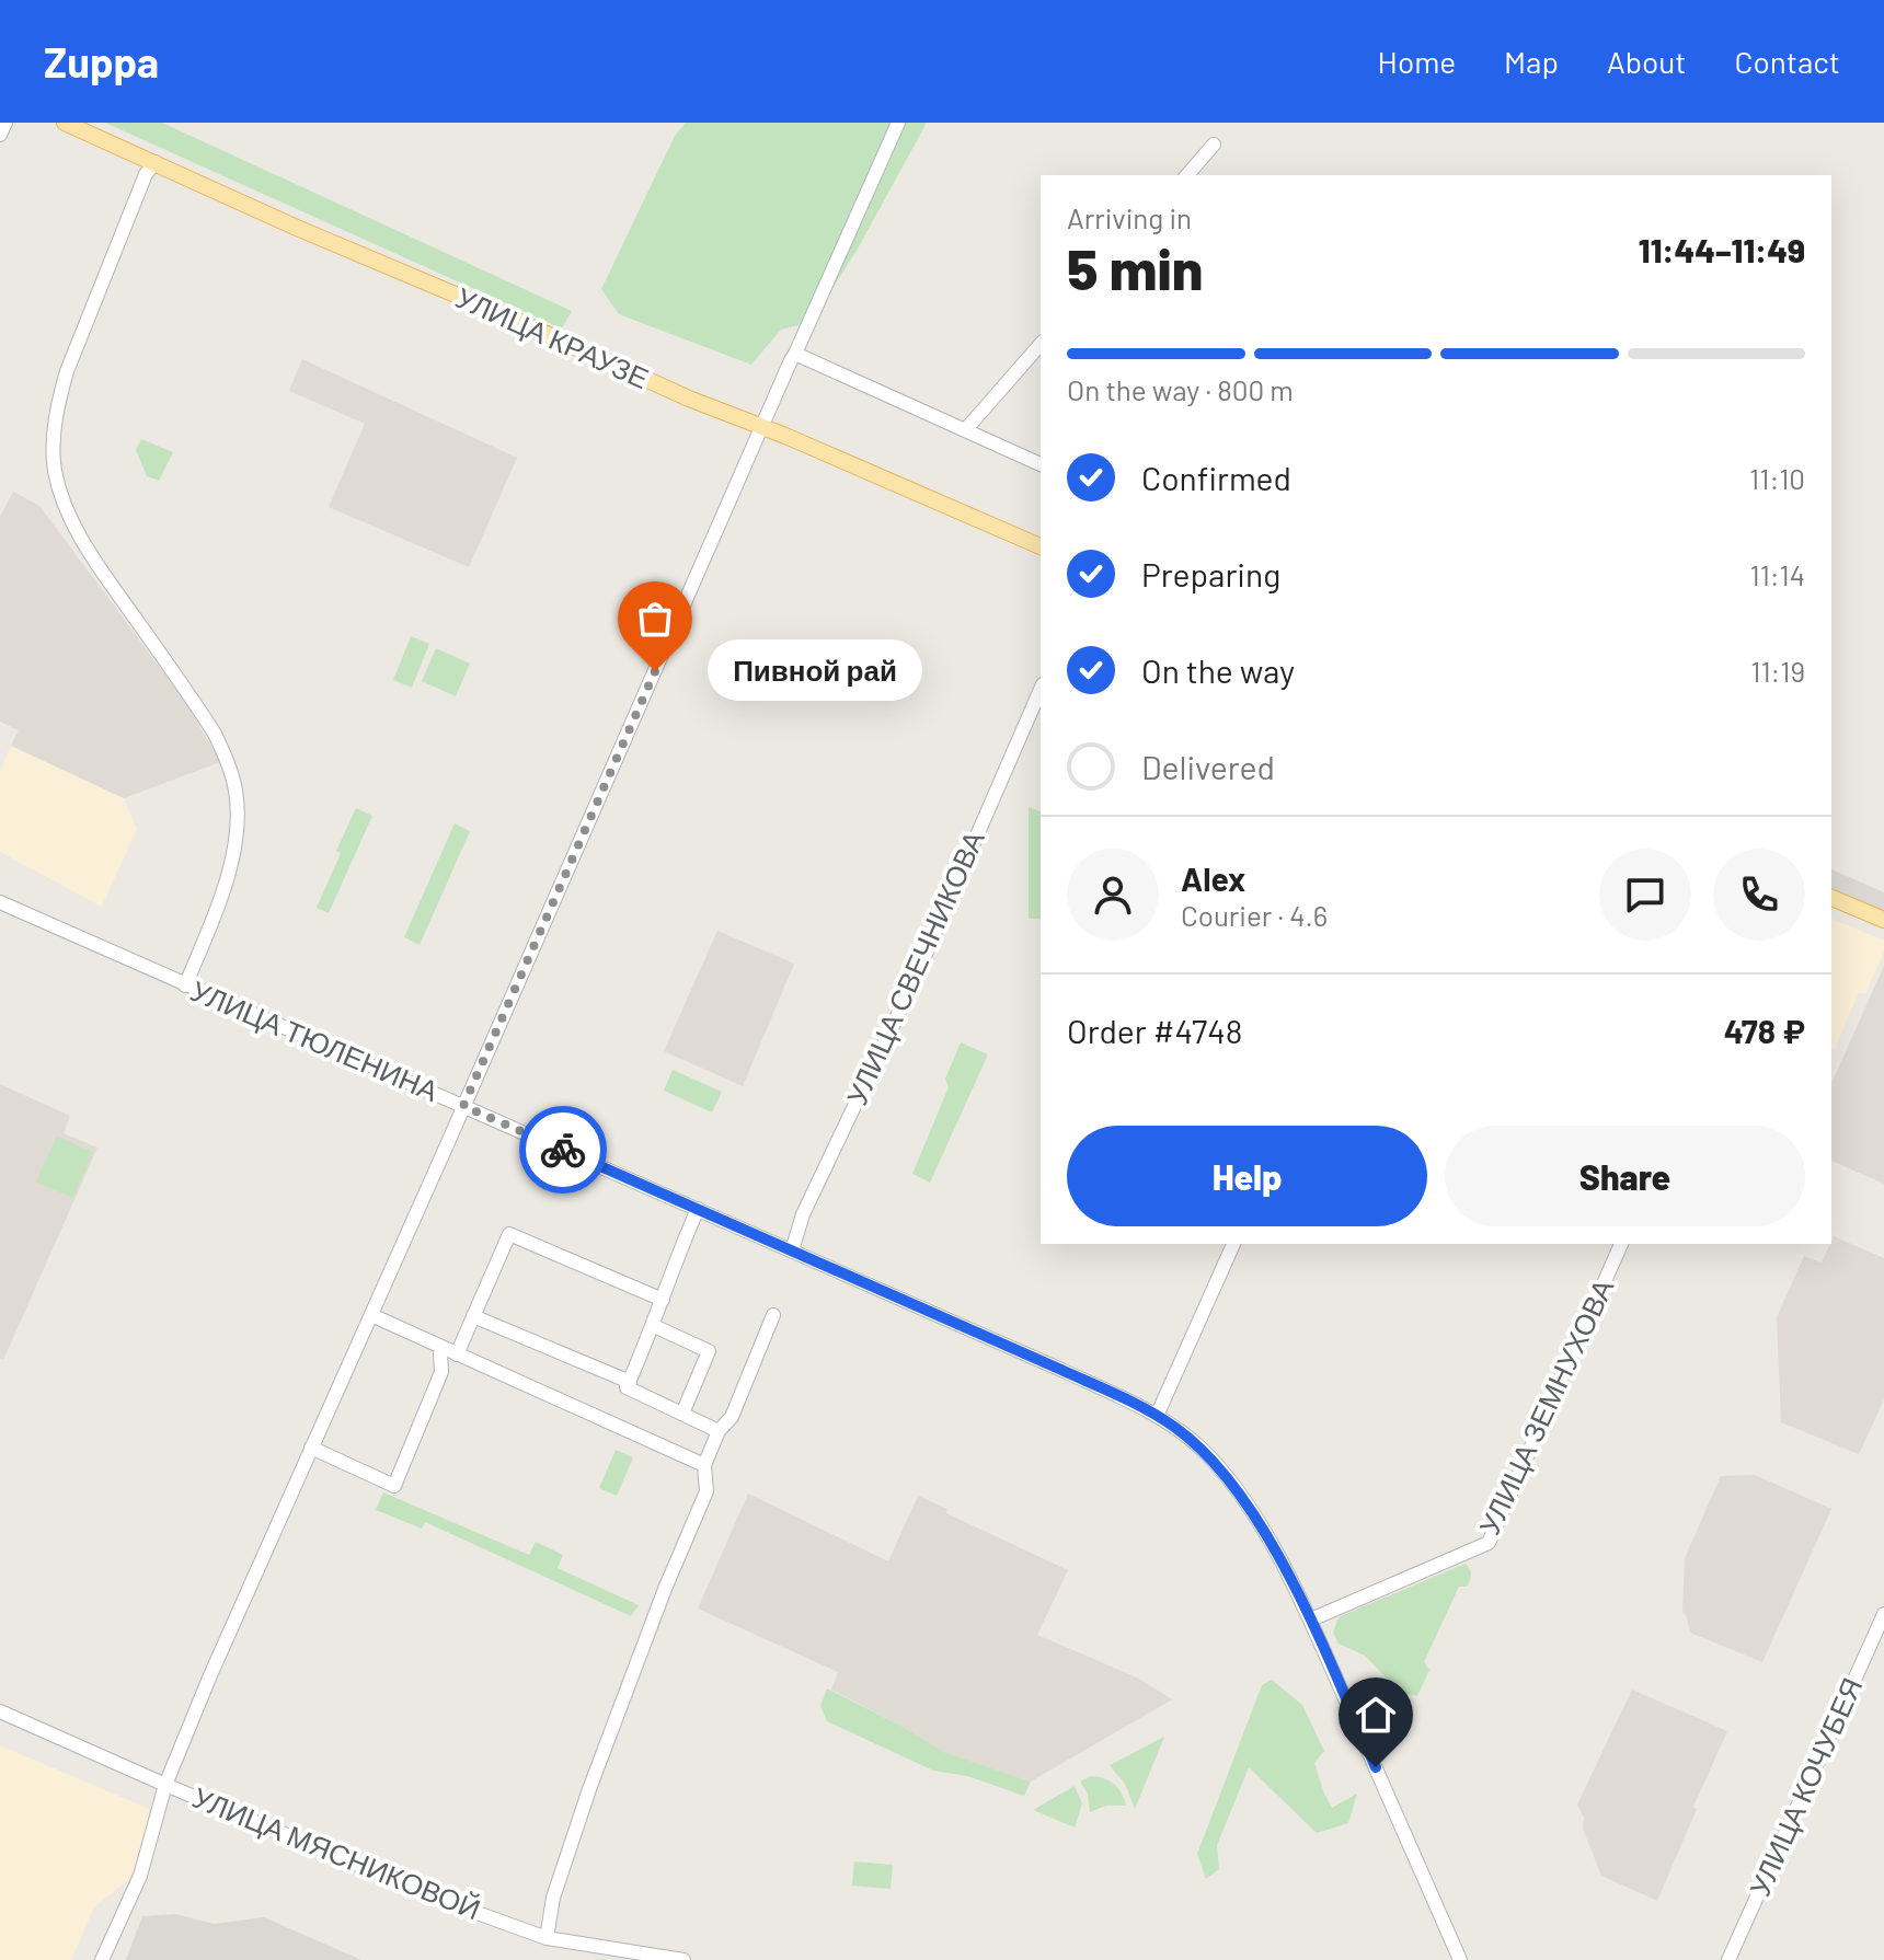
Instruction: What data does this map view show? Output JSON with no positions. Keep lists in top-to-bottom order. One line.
{"streets":{"main road":["УЛИЦА КРАУЗЕ"],"street":["УЛИЦА СВЕЧНИКОВА","УЛИЦА ТЮЛЕНИНА","УЛИЦА ЗЕМНУХОВА","УЛИЦА КОЧУБЕЯ","УЛИЦА МЯСНИКОВОЙ"]},"crossings":[["УЛИЦА СВЕЧНИКОВА","УЛИЦА ТЮЛЕНИНА"],["УЛИЦА ТЮЛЕНИНА","УЛИЦА ЗЕМНУХОВА"]],"places":["Пивной рай"],"page":{"header":"Zuppa","nav":["Home","Map","About","Contact"],"heading":["5 min","Arriving in","11:44–11:49"],"panel":["Alex","Courier · 4.6","Order #4748","478 ₽"],"bar":"On the way · 800 m","list":[["Confirmed","11:10"],["Preparing","11:14"],["On the way","11:19"],"Delivered"],"bubble":"Пивной рай","buttons":["Help","Share"]}}
